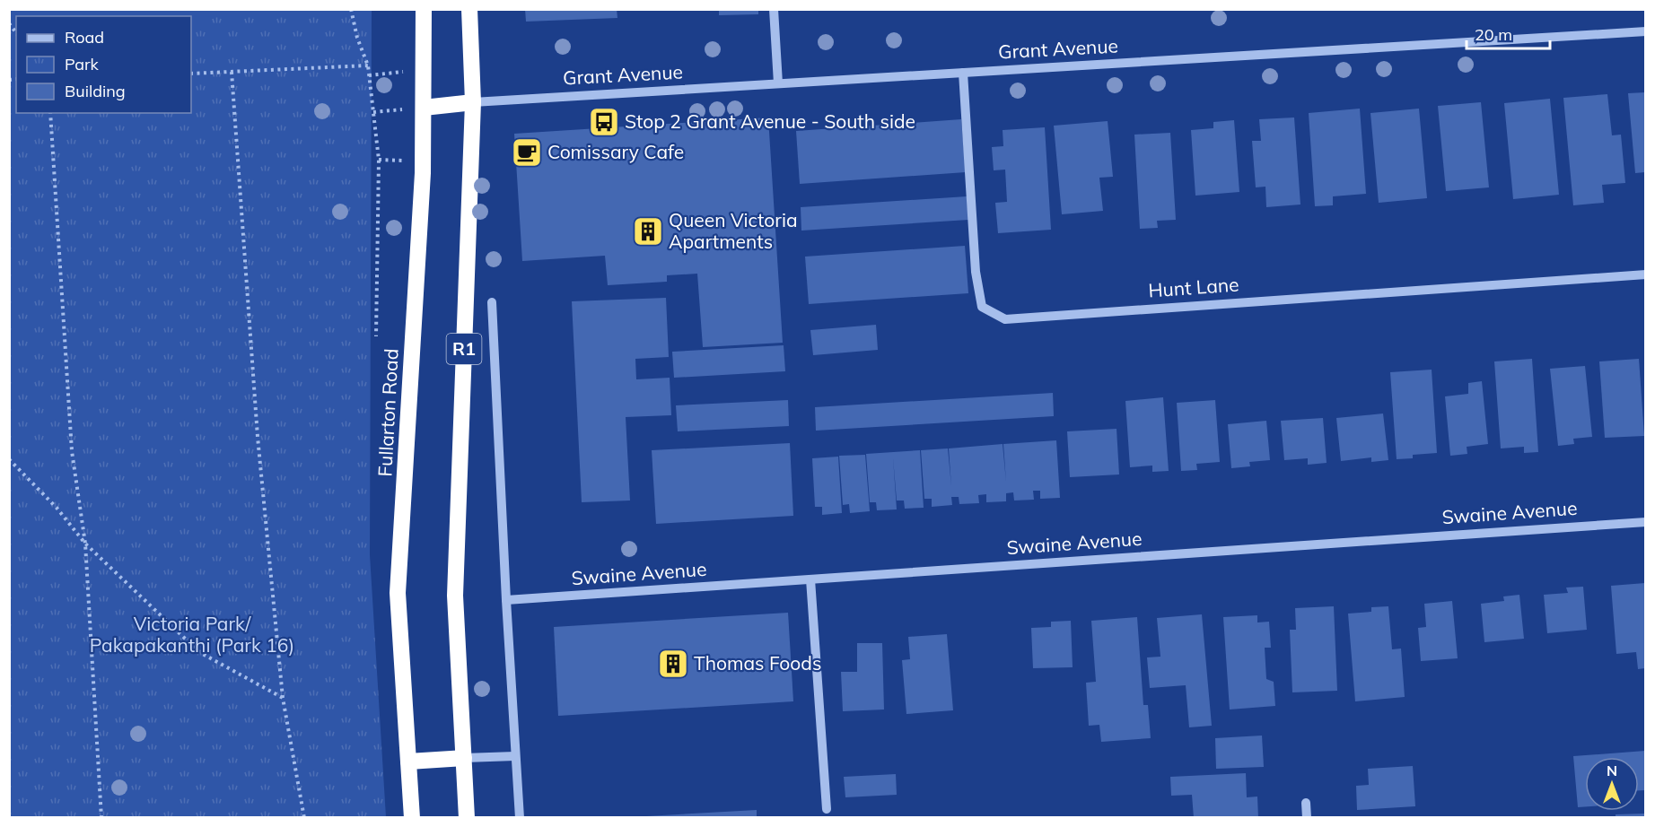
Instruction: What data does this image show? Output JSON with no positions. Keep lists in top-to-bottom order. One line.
{"streets":{"highway":["R1","Fullarton Road"],"street":["Grant Avenue","Hunt Lane","Swaine Avenue"]},"crossings":[["Grant Avenue","Hunt Lane"],["Grant Avenue","R1"]],"parks":["Victoria Park/ Pakapakanthi (Park 16)"],"places":{"bus stop":["Stop 2 Grant Avenue - South side"],"cafe":["Comissary Cafe"],"building":["Queen Victoria Apartments","Thomas Foods"]},"legend":["Road","Park","Building"],"scale_bar":"20 m","north":"top"}
